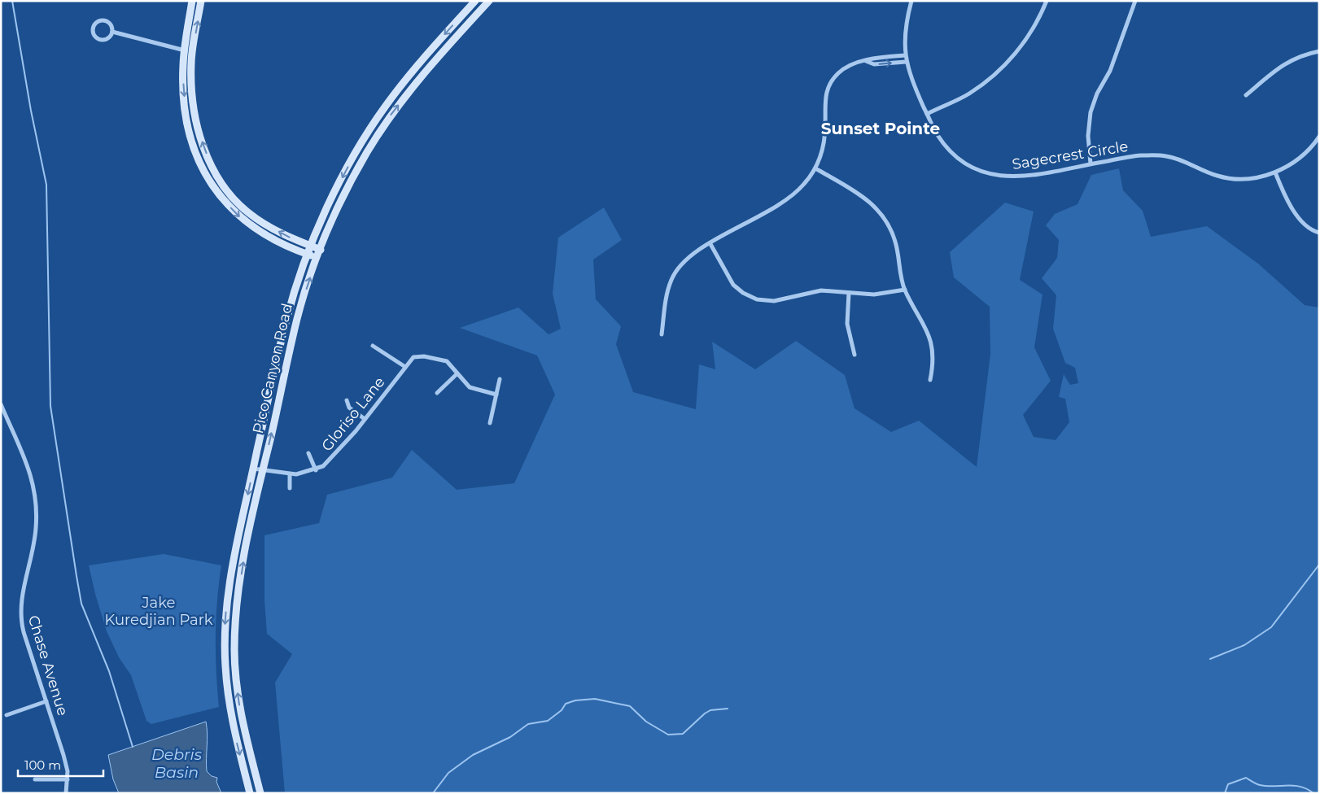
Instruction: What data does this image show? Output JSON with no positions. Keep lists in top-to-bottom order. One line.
{"streets":{"main road":["Pico Canyon Road"],"street":["Sagecrest Circle","Gloriso Lane","Chase Avenue"]},"crossings":[["Pico Canyon Road","Gloriso Lane"]],"districts":["Sunset Pointe"],"water":["Debris Basin"],"parks":["Jake Kuredjian Park"],"scale_bar":"100 m"}
